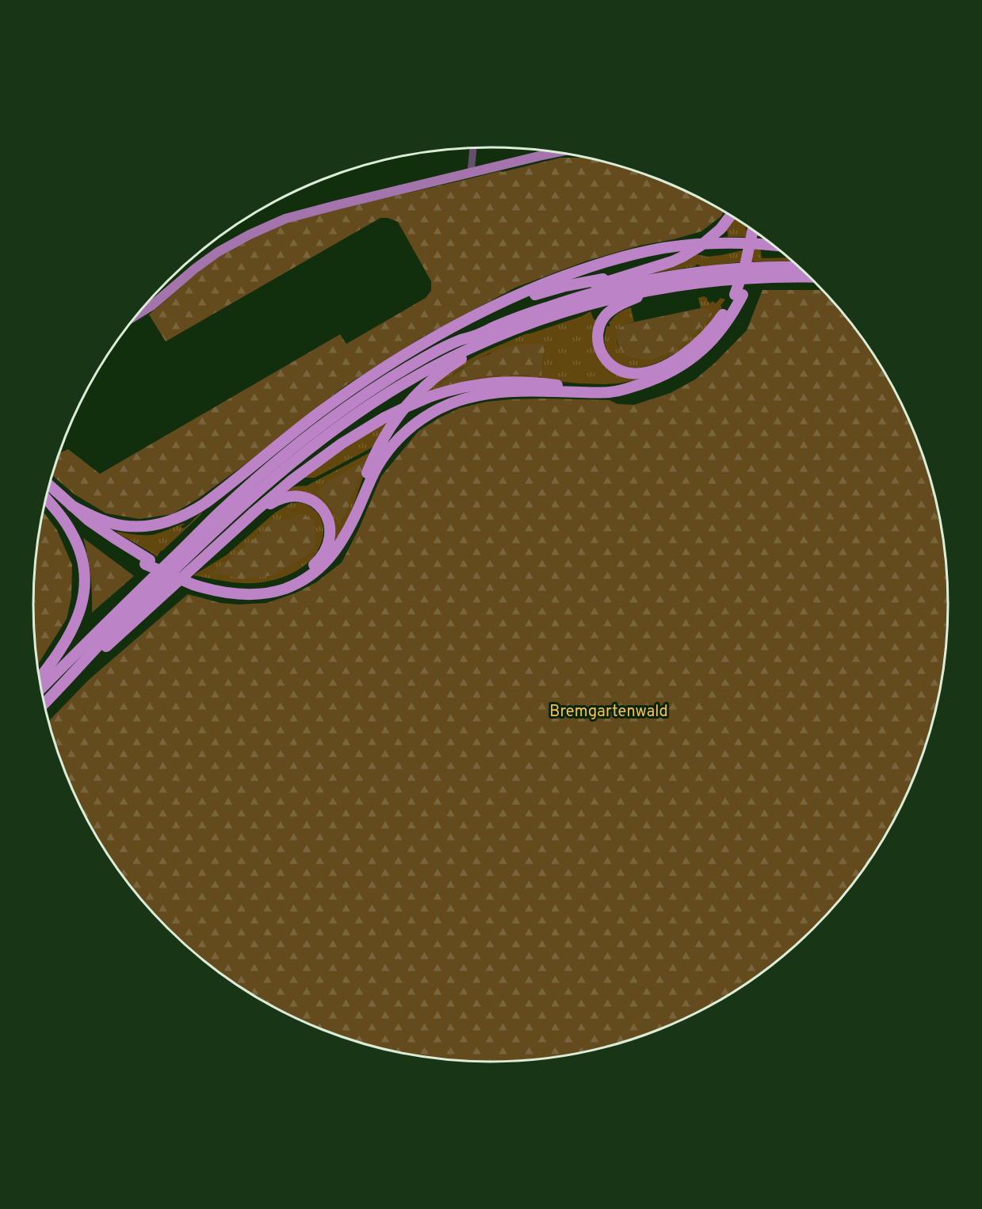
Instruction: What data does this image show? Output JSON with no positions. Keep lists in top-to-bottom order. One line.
{"parks":["Bremgartenwald"]}
